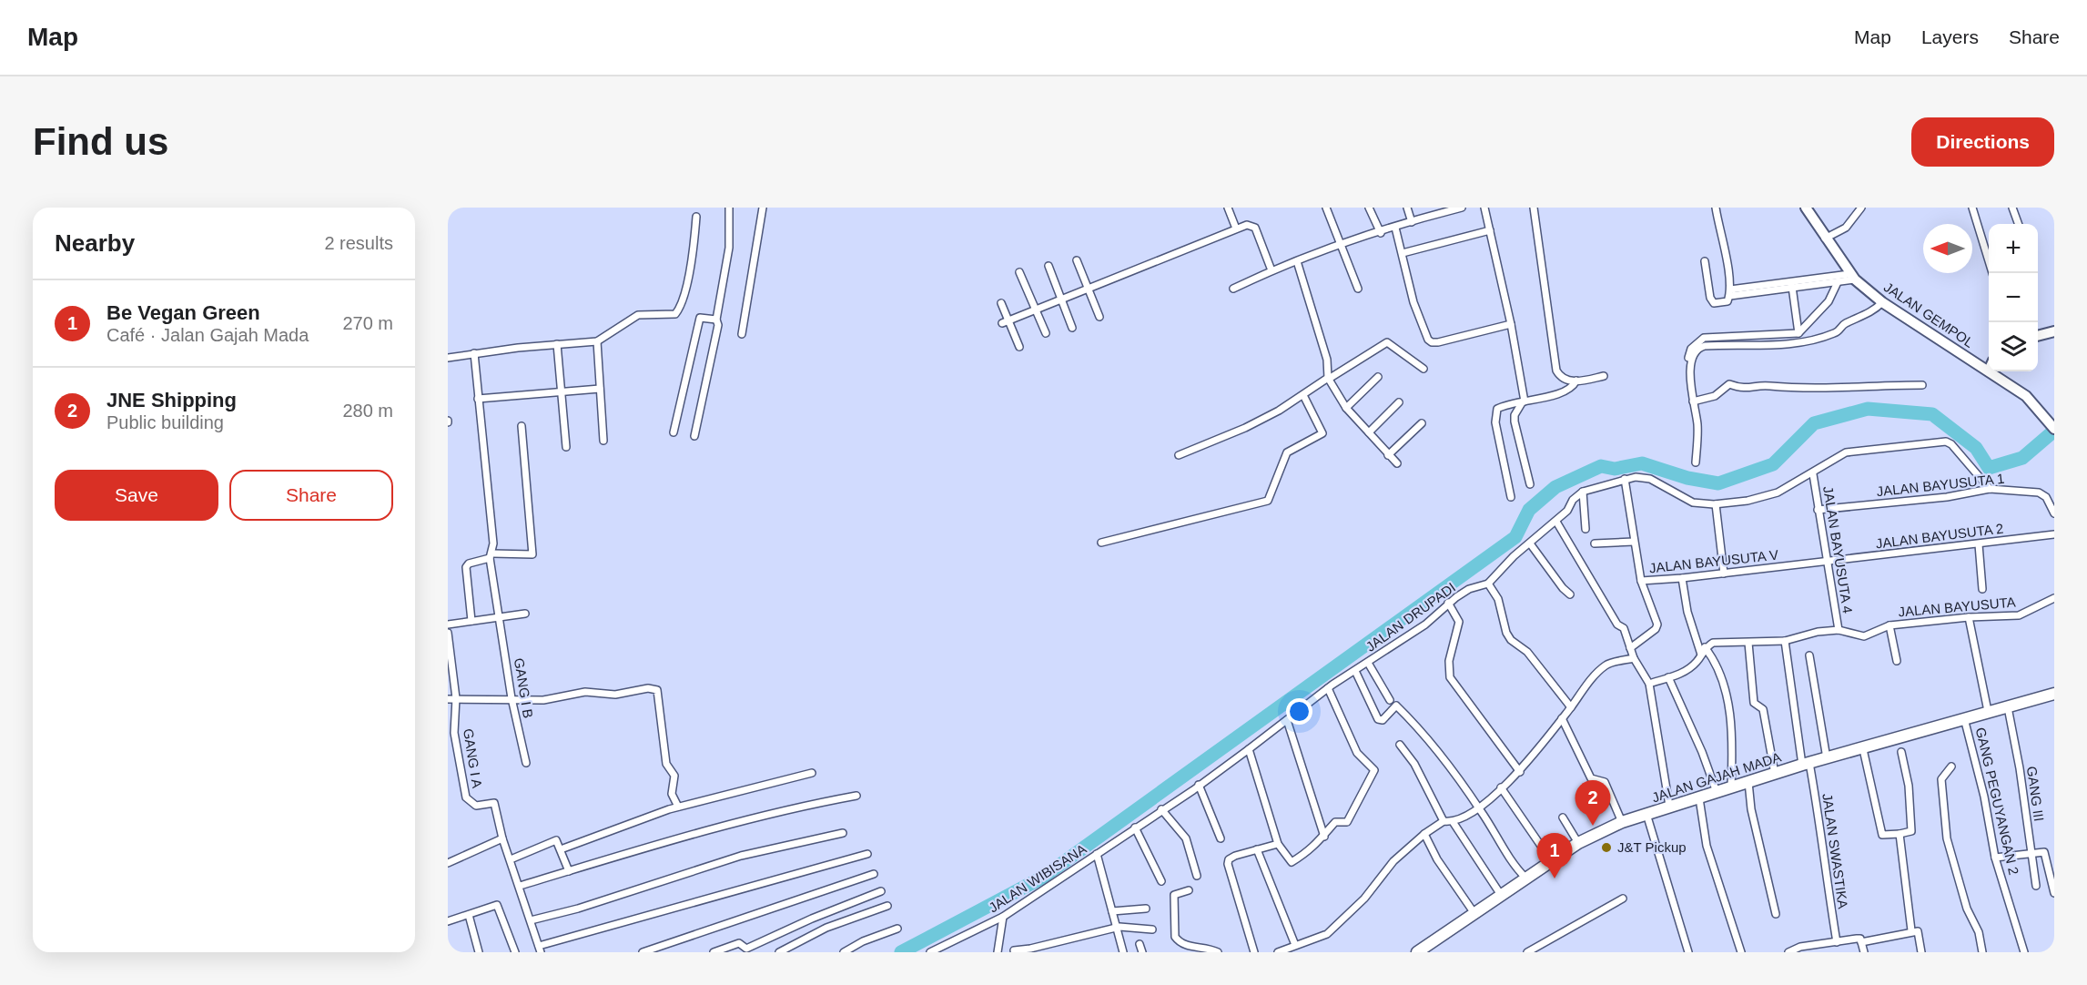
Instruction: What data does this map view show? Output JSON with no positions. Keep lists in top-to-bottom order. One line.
{"streets":{"highway":["JALAN GAJAH MADA"],"main road":["JALAN GEMPOL"],"street":["JALAN BAYUSUTA 1","JALAN BAYUSUTA 2","JALAN BAYUSUTA 4","JALAN BAYUSUTA V","JALAN BAYUSUTA","JALAN DRUPADI","GANG I B","GANG I A","GANG III","GANG PEGUYANGAN 2","JALAN SWASTIKA","JALAN WIBISANA"]},"crossings":[["JALAN BAYUSUTA 1","JALAN BAYUSUTA 4"],["JALAN BAYUSUTA 2","JALAN BAYUSUTA 4"],["JALAN BAYUSUTA 2","JALAN BAYUSUTA V"],["JALAN BAYUSUTA 4","JALAN BAYUSUTA V"],["JALAN BAYUSUTA 4","JALAN BAYUSUTA"],["JALAN BAYUSUTA","JALAN SWASTIKA"],["JALAN DRUPADI","JALAN WIBISANA"],["JALAN GAJAH MADA","GANG III"],["JALAN GAJAH MADA","GANG PEGUYANGAN 2"],["JALAN GAJAH MADA","JALAN SWASTIKA"]],"places":["J&T Pickup"],"north":"left","page":{"header":"Map","nav":["Map","Layers","Share"],"buttons":["Directions",["Save","Share"]],"title":"Find us","heading":["Nearby","2 results"],"map_buttons":["+","−"],"list":[{"mark":"1","name":"Be Vegan Green","note":"Café · Jalan Gajah Mada","value":"270 m"},{"mark":"2","name":"JNE Shipping","note":"Public building","value":"280 m"}],"pins":["2","1"]}}
